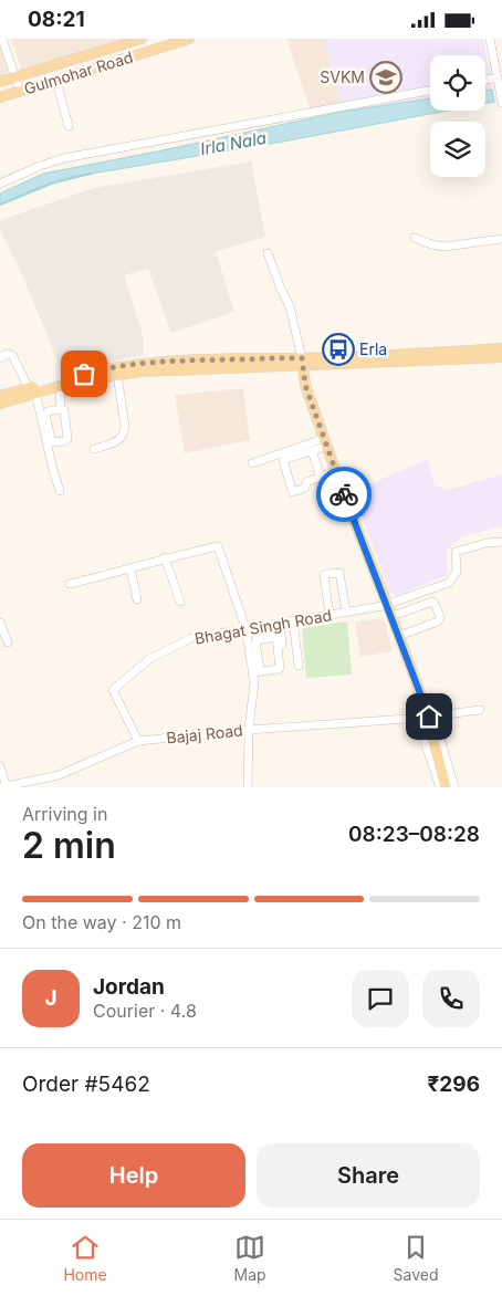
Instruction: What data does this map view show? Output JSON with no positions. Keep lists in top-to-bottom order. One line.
{"streets":{"main road":["Gulmohar Road"],"street":["Bhagat Singh Road","Bajaj Road"]},"crossings":[["Bhagat Singh Road","Bajaj Road"]],"water":["Irla Nala"],"places":{"school or university":["SVKM"],"bus stop":["Erla"]},"page":{"status":"08:21","heading":["2 min","Arriving in","08:23–08:28"],"panel":["Jordan","Courier · 4.8","Order #5462","₹296"],"bar":"On the way · 210 m","round":"J","buttons":["Help","Share"],"tabs":["Home","Map","Saved"]}}
